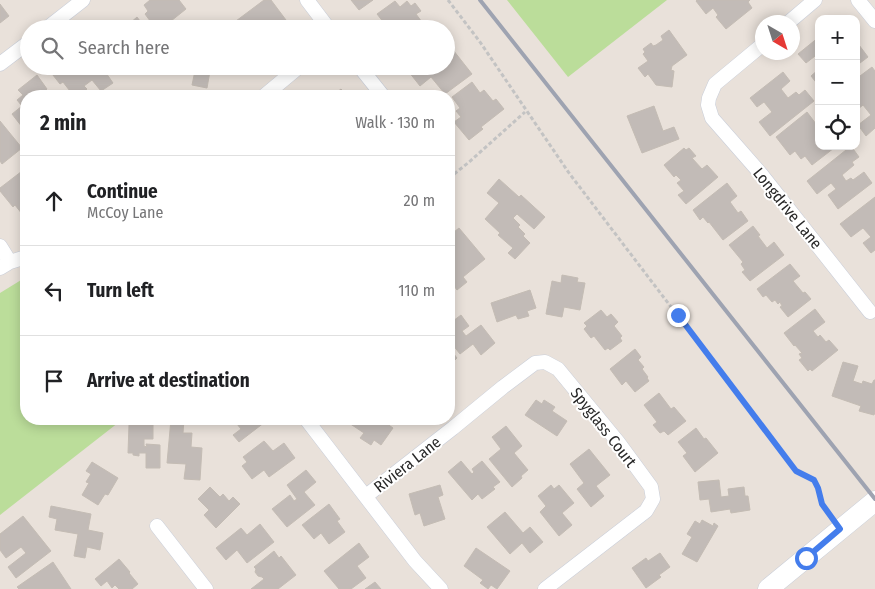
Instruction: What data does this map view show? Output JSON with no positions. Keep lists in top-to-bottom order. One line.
{"streets":{"street":["Longdrive Lane","Spyglass Court","Riviera Lane"]},"crossings":[["Spyglass Court","Riviera Lane"]],"north":"bottom right","page":{"map_buttons":["+","−"],"search":"Search here","heading":["2 min","Walk · 130 m"],"list":[["Continue","McCoy Lane","20 m"],["Turn left","110 m"],"Arrive at destination"]}}
